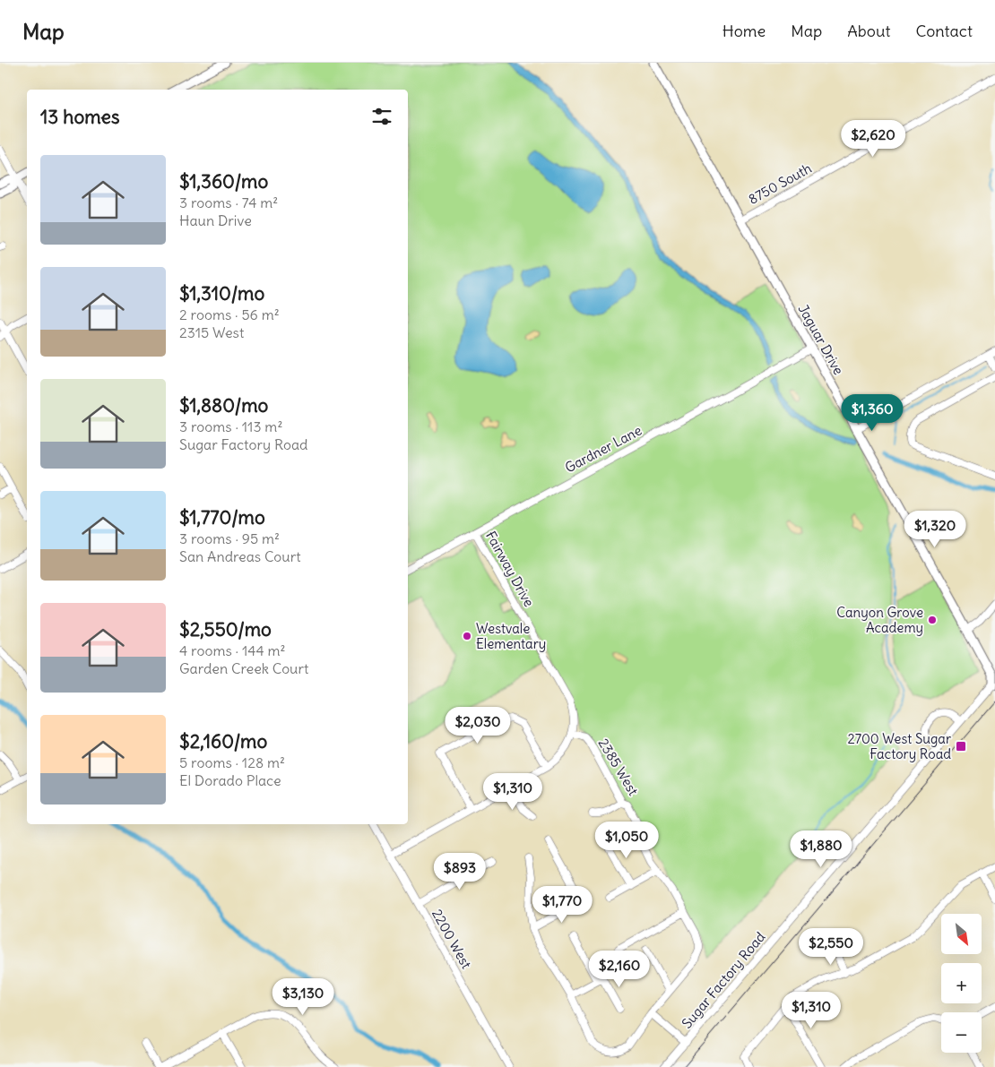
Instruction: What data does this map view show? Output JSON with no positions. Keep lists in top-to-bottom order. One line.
{"streets":{"main road":["Jaguar Drive"],"street":["8750 South","Gardner Lane","Fairway Drive","2385 West","2200 West","Sugar Factory Road"]},"crossings":[["8750 South","Jaguar Drive"],["Jaguar Drive","Gardner Lane"],["Gardner Lane","Fairway Drive"],["Fairway Drive","2385 West"],["Fairway Drive","2200 West"]],"places":{"other":["Canyon Grove Academy","Westvale Elementary"],"transit":["2700 West Sugar Factory Road"]},"north":"bottom right","page":{"header":"Map","nav":["Home","Map","About","Contact"],"heading":"13 homes","price":["$2,620","$1,360","$1,320","$2,030","$1,310","$1,050","$1,880","$893","$1,770","$2,550","$2,160","$3,130","$1,310"],"list":[{"name":"$1,360/mo","note":"3 rooms · 74 m² · Haun Drive"},{"name":"$1,310/mo","note":"2 rooms · 56 m² · 2315 West"},{"name":"$1,880/mo","note":"3 rooms · 113 m² · Sugar Factory Road"},{"name":"$1,770/mo","note":"3 rooms · 95 m² · San Andreas Court"},{"name":"$2,550/mo","note":"4 rooms · 144 m² · Garden Creek Court"},{"name":"$2,160/mo","note":"5 rooms · 128 m² · El Dorado Place"}],"map_buttons":["+","−"]}}
